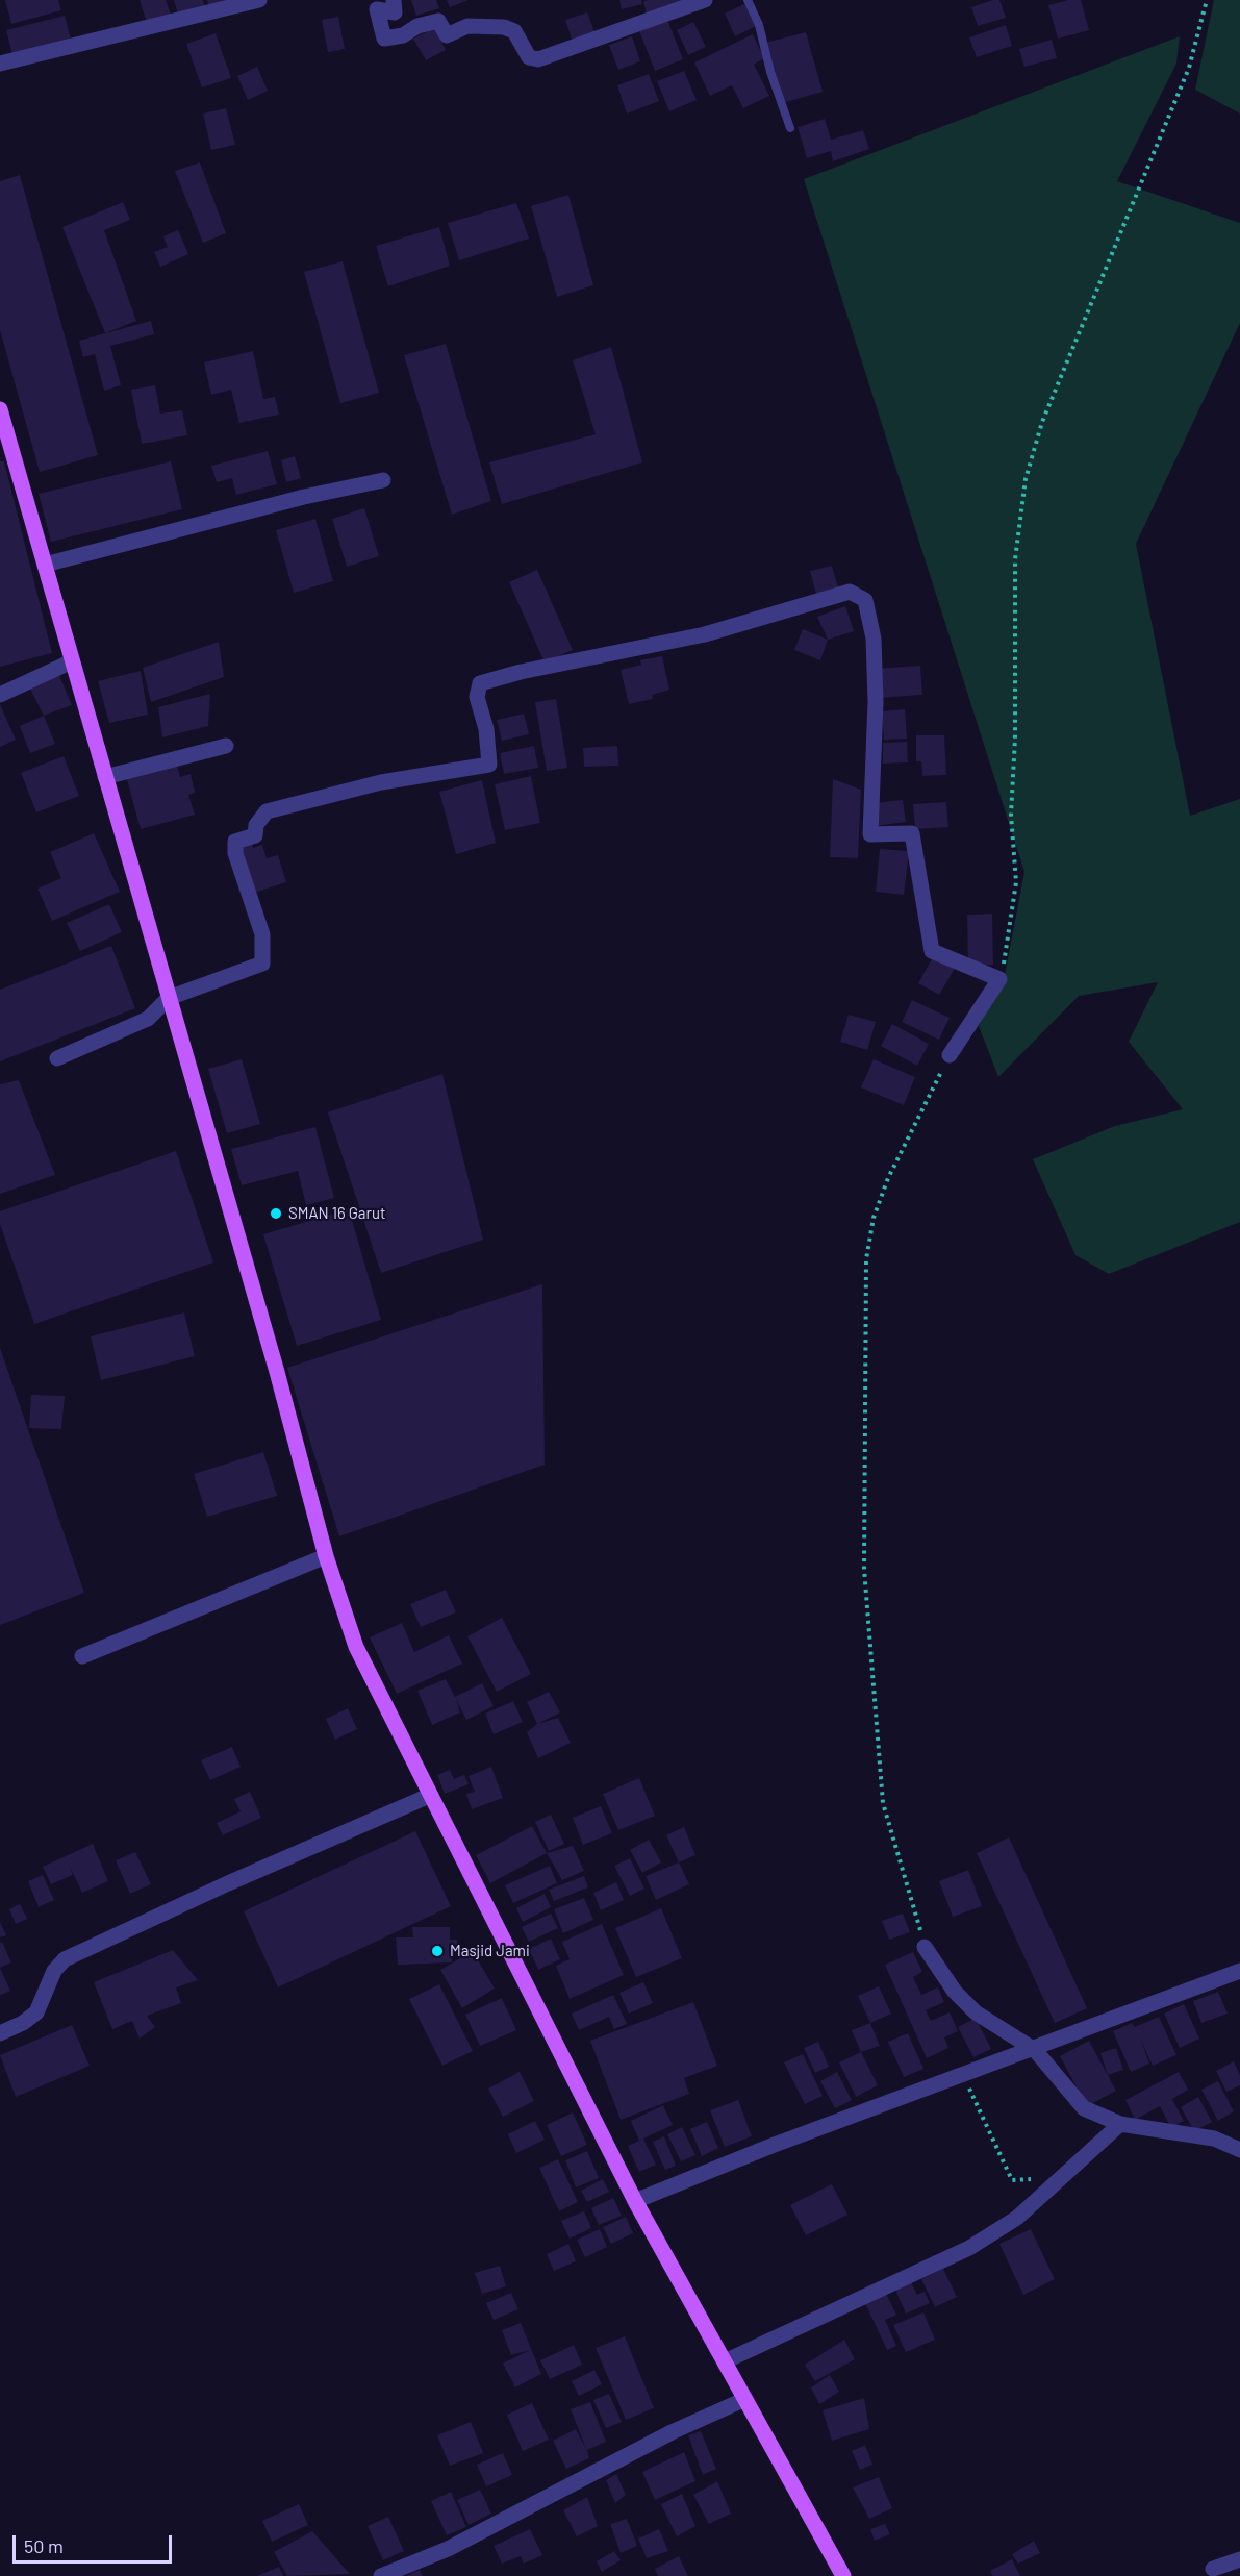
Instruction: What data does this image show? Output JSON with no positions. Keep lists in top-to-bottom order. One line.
{"places":["SMAN 16 Garut","Masjid Jami"],"scale_bar":"50 m"}
